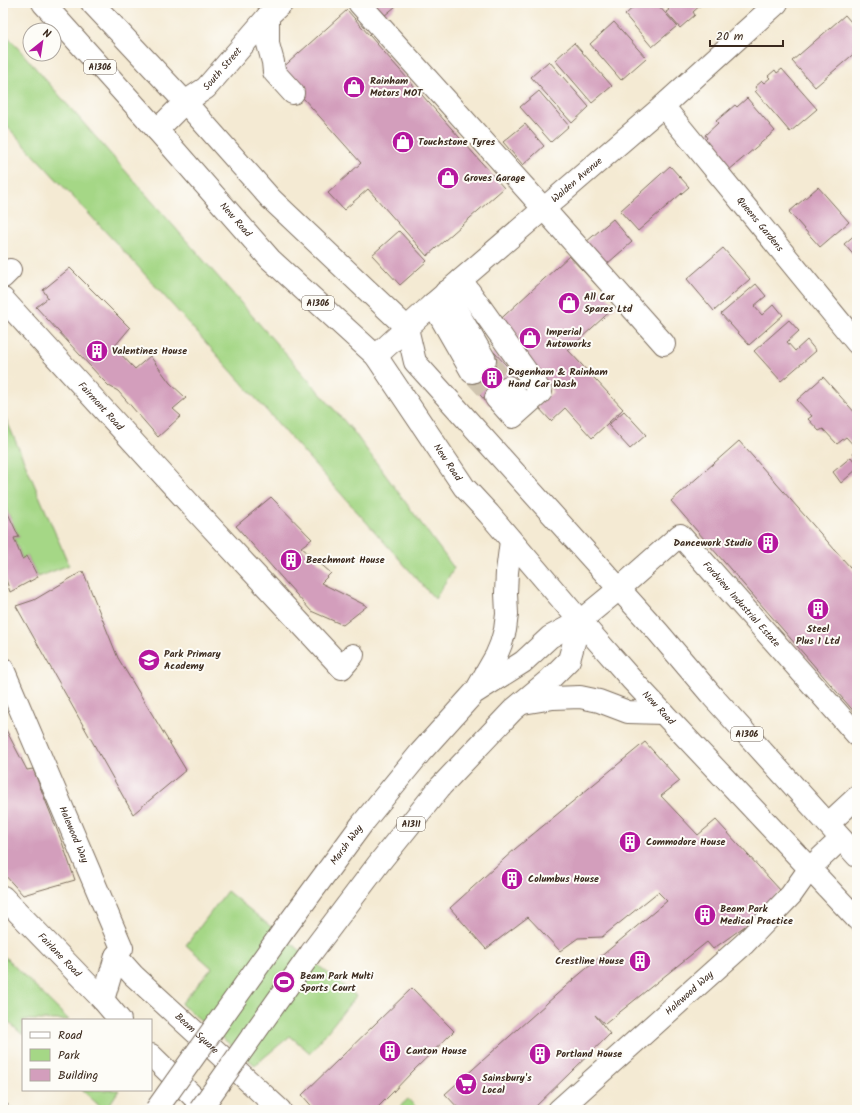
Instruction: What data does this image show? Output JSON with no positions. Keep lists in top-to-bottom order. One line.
{"streets":{"main road":["A1306","South Street","Walden Avenue","New Road","Queens Gardens","Fairmont Road","Fordview Industrial Estate","A1311","Halewood Way","Marsh Way","Fairlane Road","Beam Square"]},"crossings":[["A1306","Walden Avenue"],["A1306","Fordview Industrial Estate"],["A1306","Halewood Way"],["A1306","Marsh Way"],["South Street","New Road"],["Walden Avenue","New Road"],["Walden Avenue","Queens Gardens"],["New Road","A1311"],["New Road","Halewood Way"],["New Road","Marsh Way"],["Fordview Industrial Estate","Marsh Way"],["A1311","Marsh Way"],["Halewood Way","Fairlane Road"],["Halewood Way","Beam Square"]],"places":{"shop":["Rainham Motors MOT","Touchstone Tyres","Groves Garage","All Car Spares Ltd","Imperial Autoworks"],"building":["Valentines House","Dagenham & Rainham Hand Car Wash","Dancework Studio","Beechmont House","Steel Plus 1 Ltd","Commodore House","Columbus House","Beam Park Medical Practice","Crestline House","Canton House","Portland House"],"school or university":["Park Primary Academy"],"sports":["Beam Park Multi Sports Court"],"supermarket":["Sainsbury's Local"]},"legend":["Road","Park","Building"],"scale_bar":"20 m","north":"top right"}
